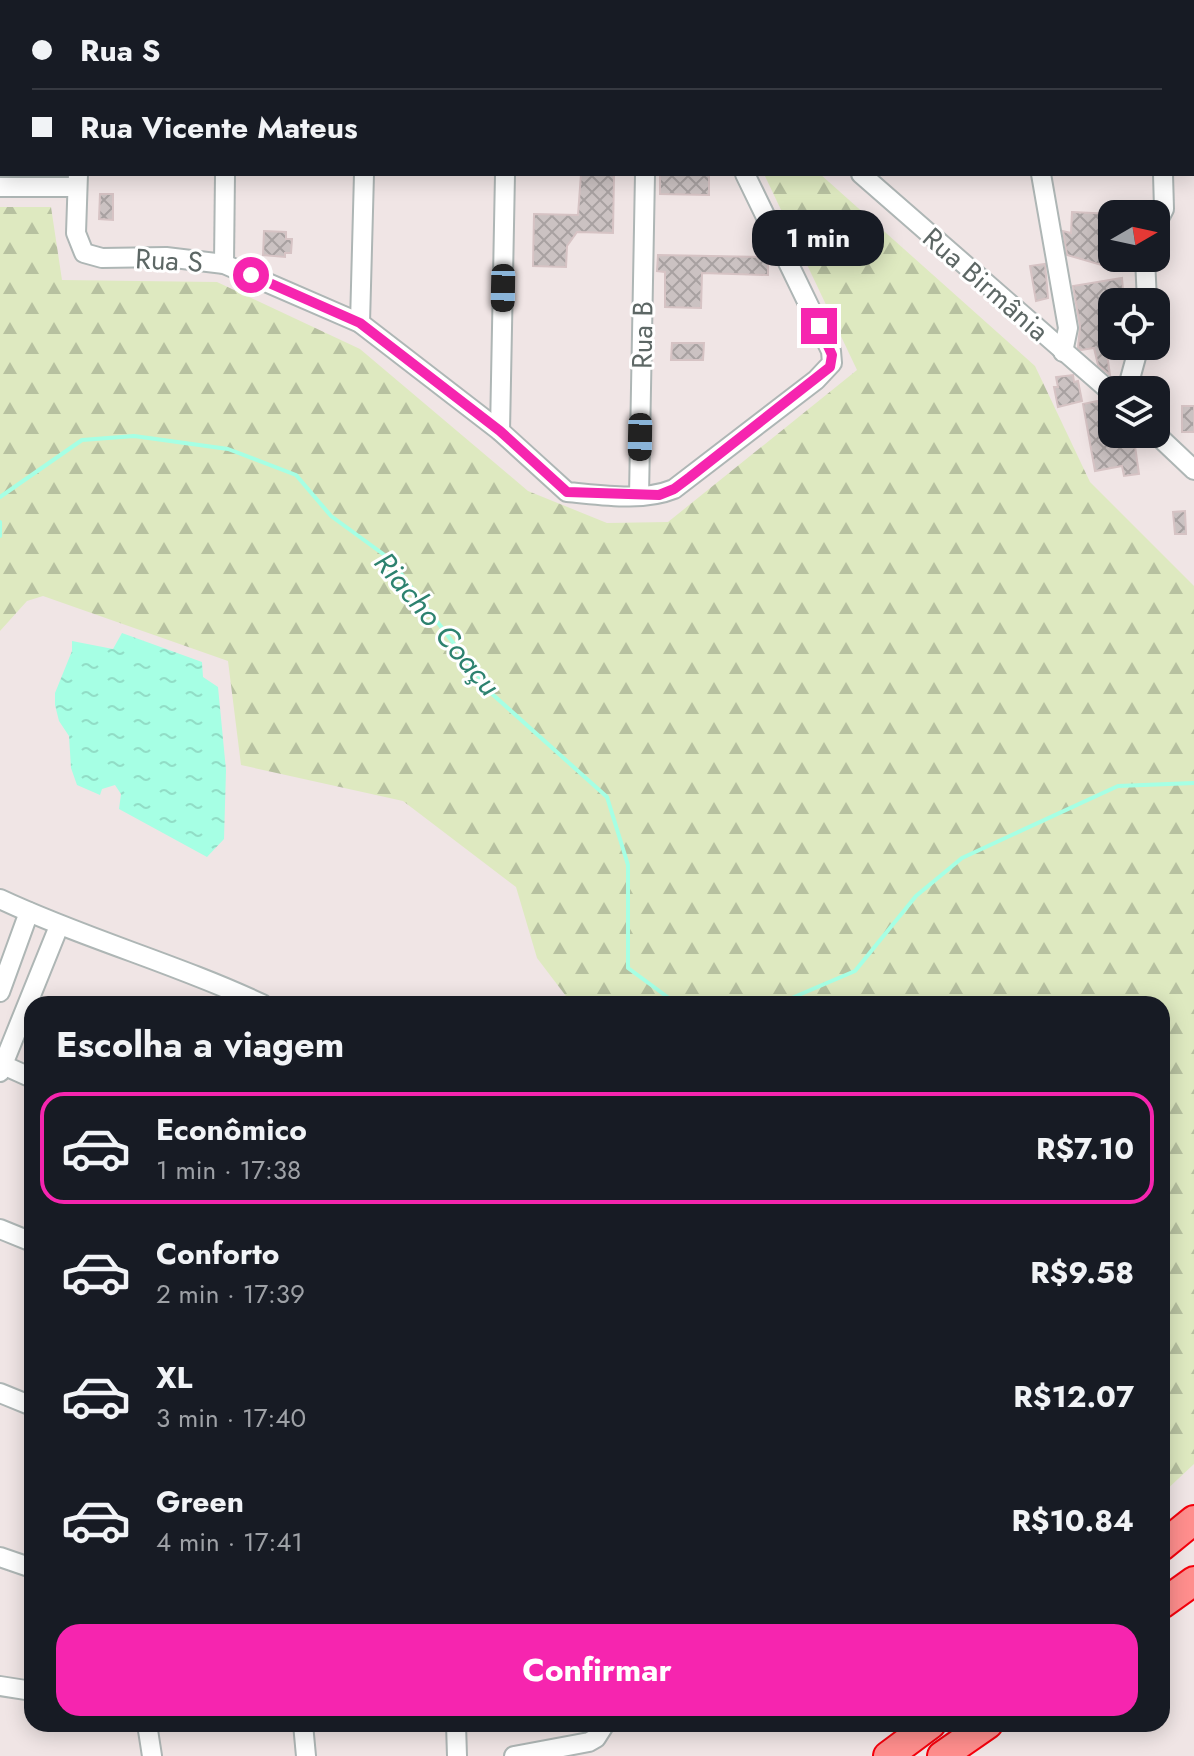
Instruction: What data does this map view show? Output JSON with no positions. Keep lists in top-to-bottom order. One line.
{"streets":{"street":["Rua S","Rua Birmânia","Rua B"]},"crossings":[["Rua S","Rua B"]],"water":["Riacho Coaçu"],"north":"right","page":{"banner":["Rua S","Rua Vicente Mateus"],"bubble":"1 min","heading":"Escolha a viagem","list":[{"name":"Econômico","note":"1 min · 17:38","value":"R$7.10"},{"name":"Conforto","note":"2 min · 17:39","value":"R$9.58"},{"name":"XL","note":"3 min · 17:40","value":"R$12.07"},{"name":"Green","note":"4 min · 17:41","value":"R$10.84"}],"buttons":"Confirmar"}}
